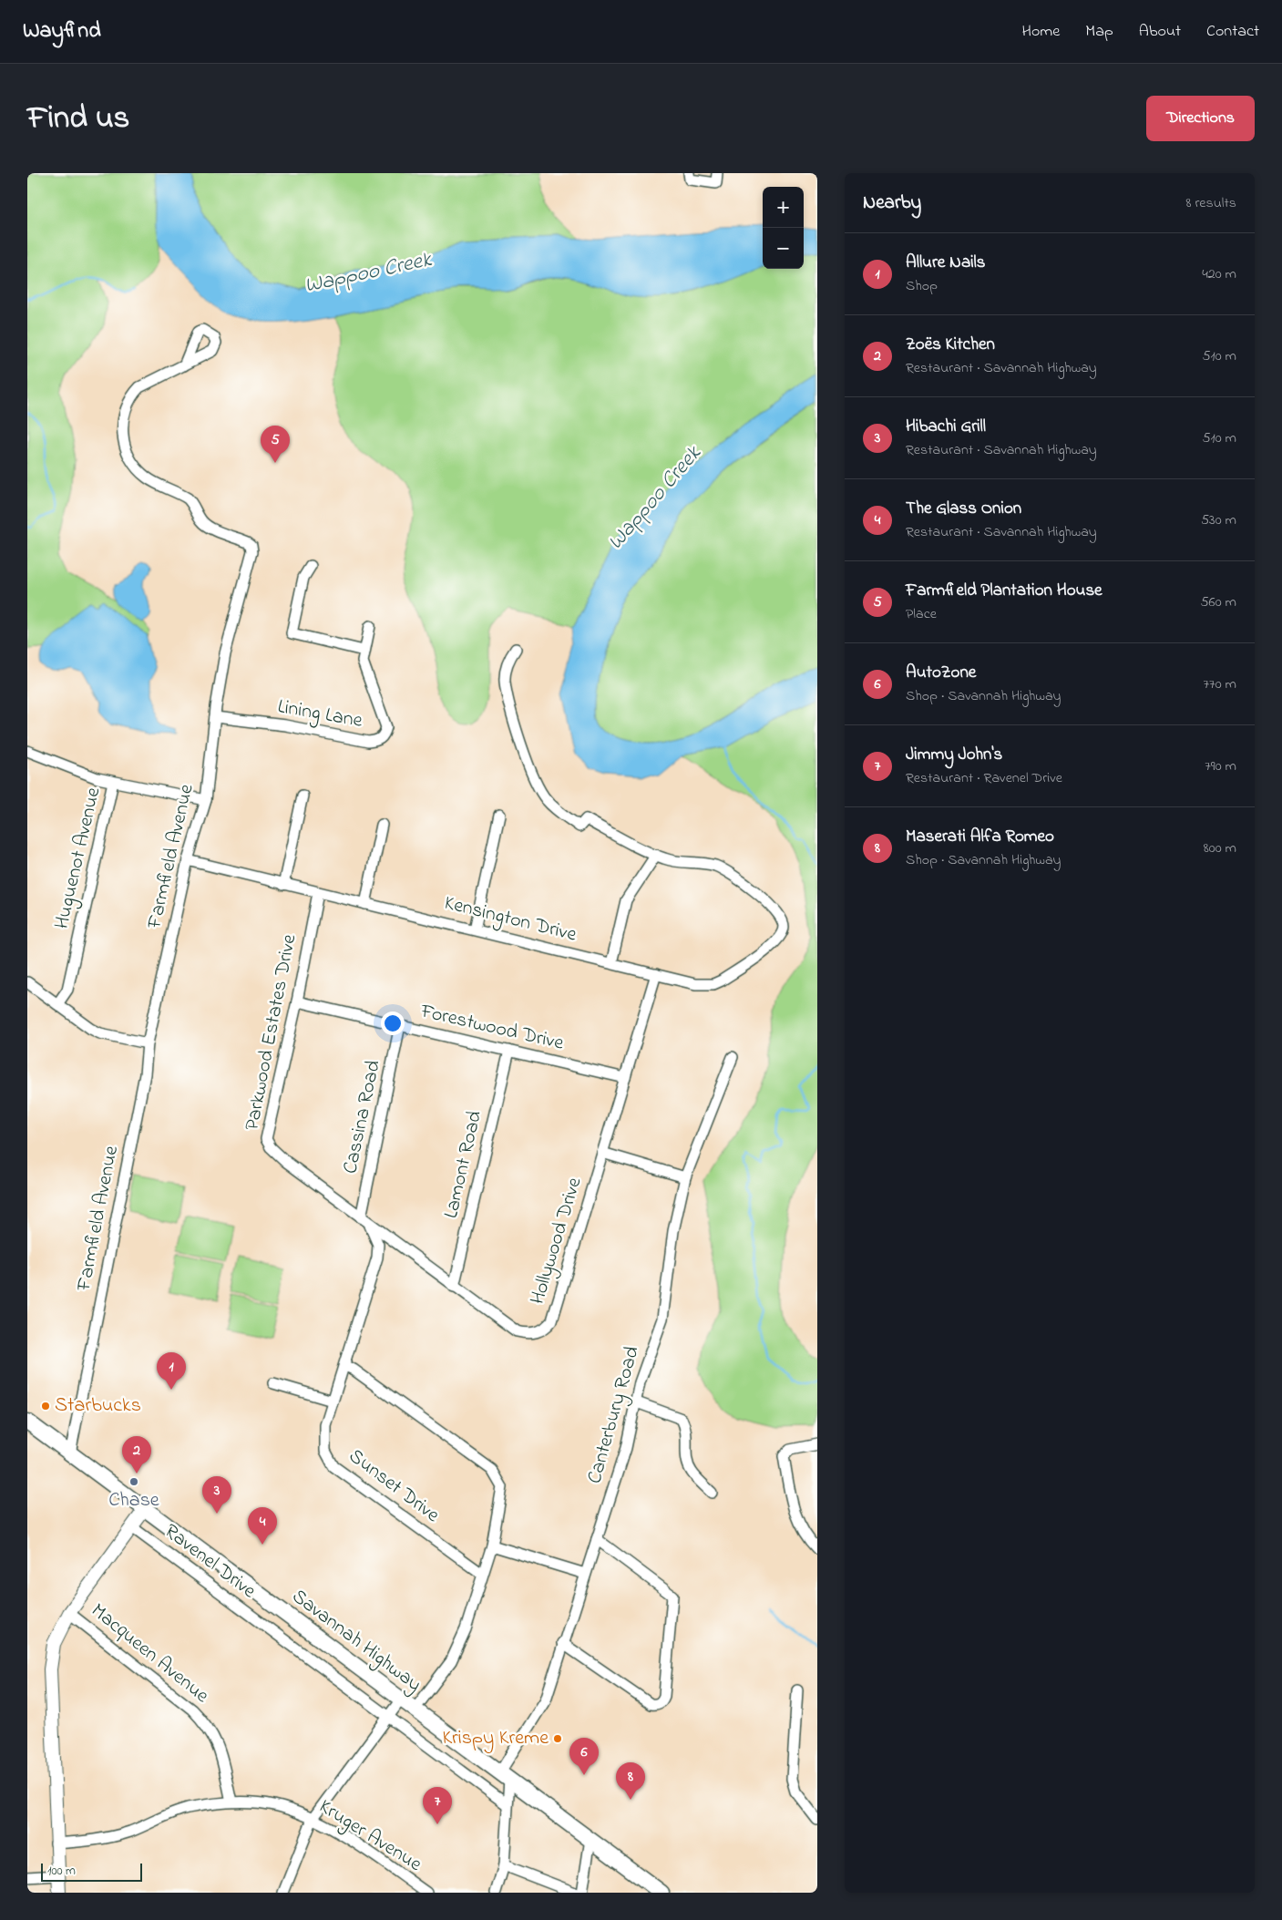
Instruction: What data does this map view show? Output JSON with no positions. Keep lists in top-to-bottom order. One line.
{"streets":{"highway":["Savannah Highway"],"street":["Lining Lane","Farmfield Avenue","Huguenot Avenue","Kensington Drive","Forestwood Drive","Parkwood Estates Drive","Cassina Road","Lamont Road","Hollywood Drive","Canterbury Road","Sunset Drive","Ravenel Drive","Macqueen Avenue","Kruger Avenue"]},"crossings":[["Lining Lane","Farmfield Avenue"],["Farmfield Avenue","Huguenot Avenue"],["Farmfield Avenue","Kensington Drive"],["Farmfield Avenue","Savannah Highway"],["Kensington Drive","Parkwood Estates Drive"],["Kensington Drive","Hollywood Drive"],["Forestwood Drive","Parkwood Estates Drive"],["Forestwood Drive","Cassina Road"],["Forestwood Drive","Lamont Road"],["Forestwood Drive","Hollywood Drive"],["Parkwood Estates Drive","Cassina Road"],["Parkwood Estates Drive","Hollywood Drive"],["Cassina Road","Hollywood Drive"],["Lamont Road","Hollywood Drive"],["Hollywood Drive","Sunset Drive"],["Canterbury Road","Savannah Highway"],["Macqueen Avenue","Kruger Avenue"]],"water":["Wappoo Creek"],"places":["Starbucks","Chase","Krispy Kreme"],"scale_bar":"100 m","page":{"header":"Wayfind","nav":["Home","Map","About","Contact"],"title":"Find us","buttons":"Directions","heading":["Nearby","8 results"],"map_buttons":["+","−"],"list":[{"mark":"1","name":"Allure Nails","note":"Shop","value":"420 m"},{"mark":"2","name":"Zoës Kitchen","note":"Restaurant · Savannah Highway","value":"510 m"},{"mark":"3","name":"Hibachi Grill","note":"Restaurant · Savannah Highway","value":"510 m"},{"mark":"4","name":"The Glass Onion","note":"Restaurant · Savannah Highway","value":"530 m"},{"mark":"5","name":"Farmfield Plantation House","note":"Place","value":"560 m"},{"mark":"6","name":"AutoZone","note":"Shop · Savannah Highway","value":"770 m"},{"mark":"7","name":"Jimmy John's","note":"Restaurant · Ravenel Drive","value":"790 m"},{"mark":"8","name":"Maserati Alfa Romeo","note":"Shop · Savannah Highway","value":"800 m"}],"pins":["5","1","2","3","4","6","8","7"],"scale":"100 m"}}
